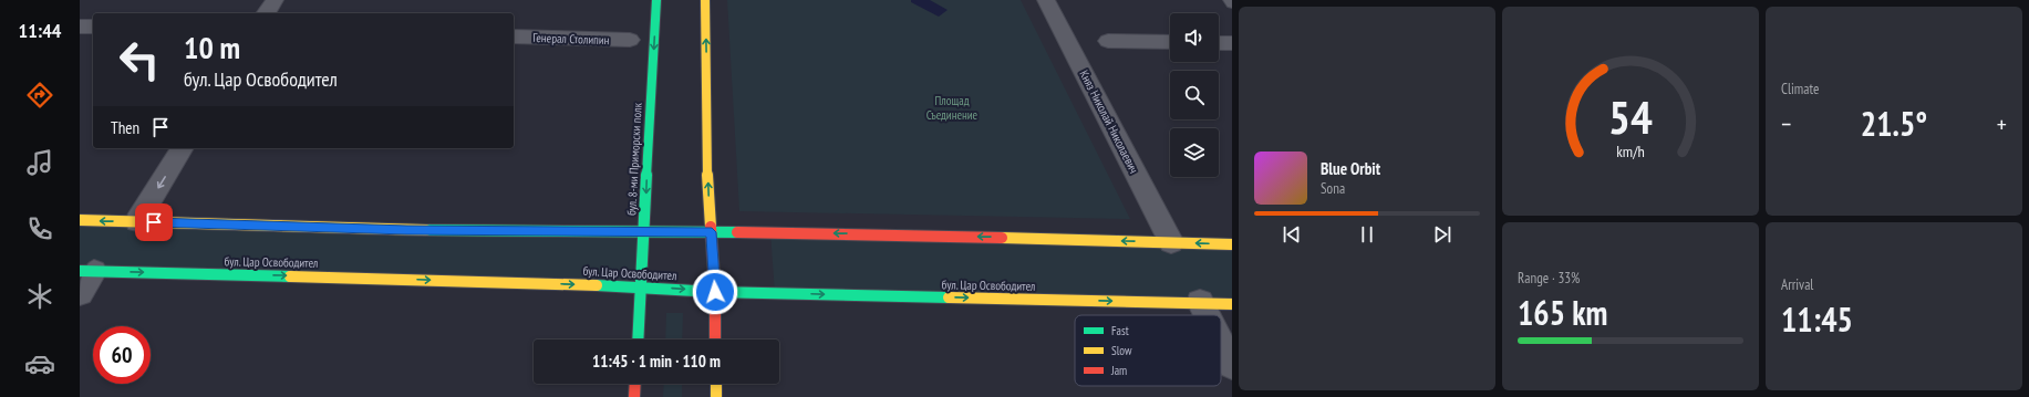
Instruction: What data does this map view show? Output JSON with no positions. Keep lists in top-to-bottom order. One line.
{"streets":{"main road":["бул. 8-ми Приморски полк","бул. Цар Освободител"],"street":["Генерал Столипин","Княз Николай Николаевич"]},"crossings":[["бул. 8-ми Приморски полк","бул. Цар Освободител"]],"parks":["Площад Съединение"],"legend":["Fast","Slow","Jam"],"page":{"tabs":"11:44","tile":["Climate",["Range · 33%","165 km"],["Arrival","11:45"]],"turn":["10 m","бул. Цар Освободител"],"heat":["−","21.5°","+"],"then":"Then","song":["Blue Orbit","Sona"],"limit":"60","trip":"11:45 · 1 min · 110 m","gauge":["54","km/h"]}}
